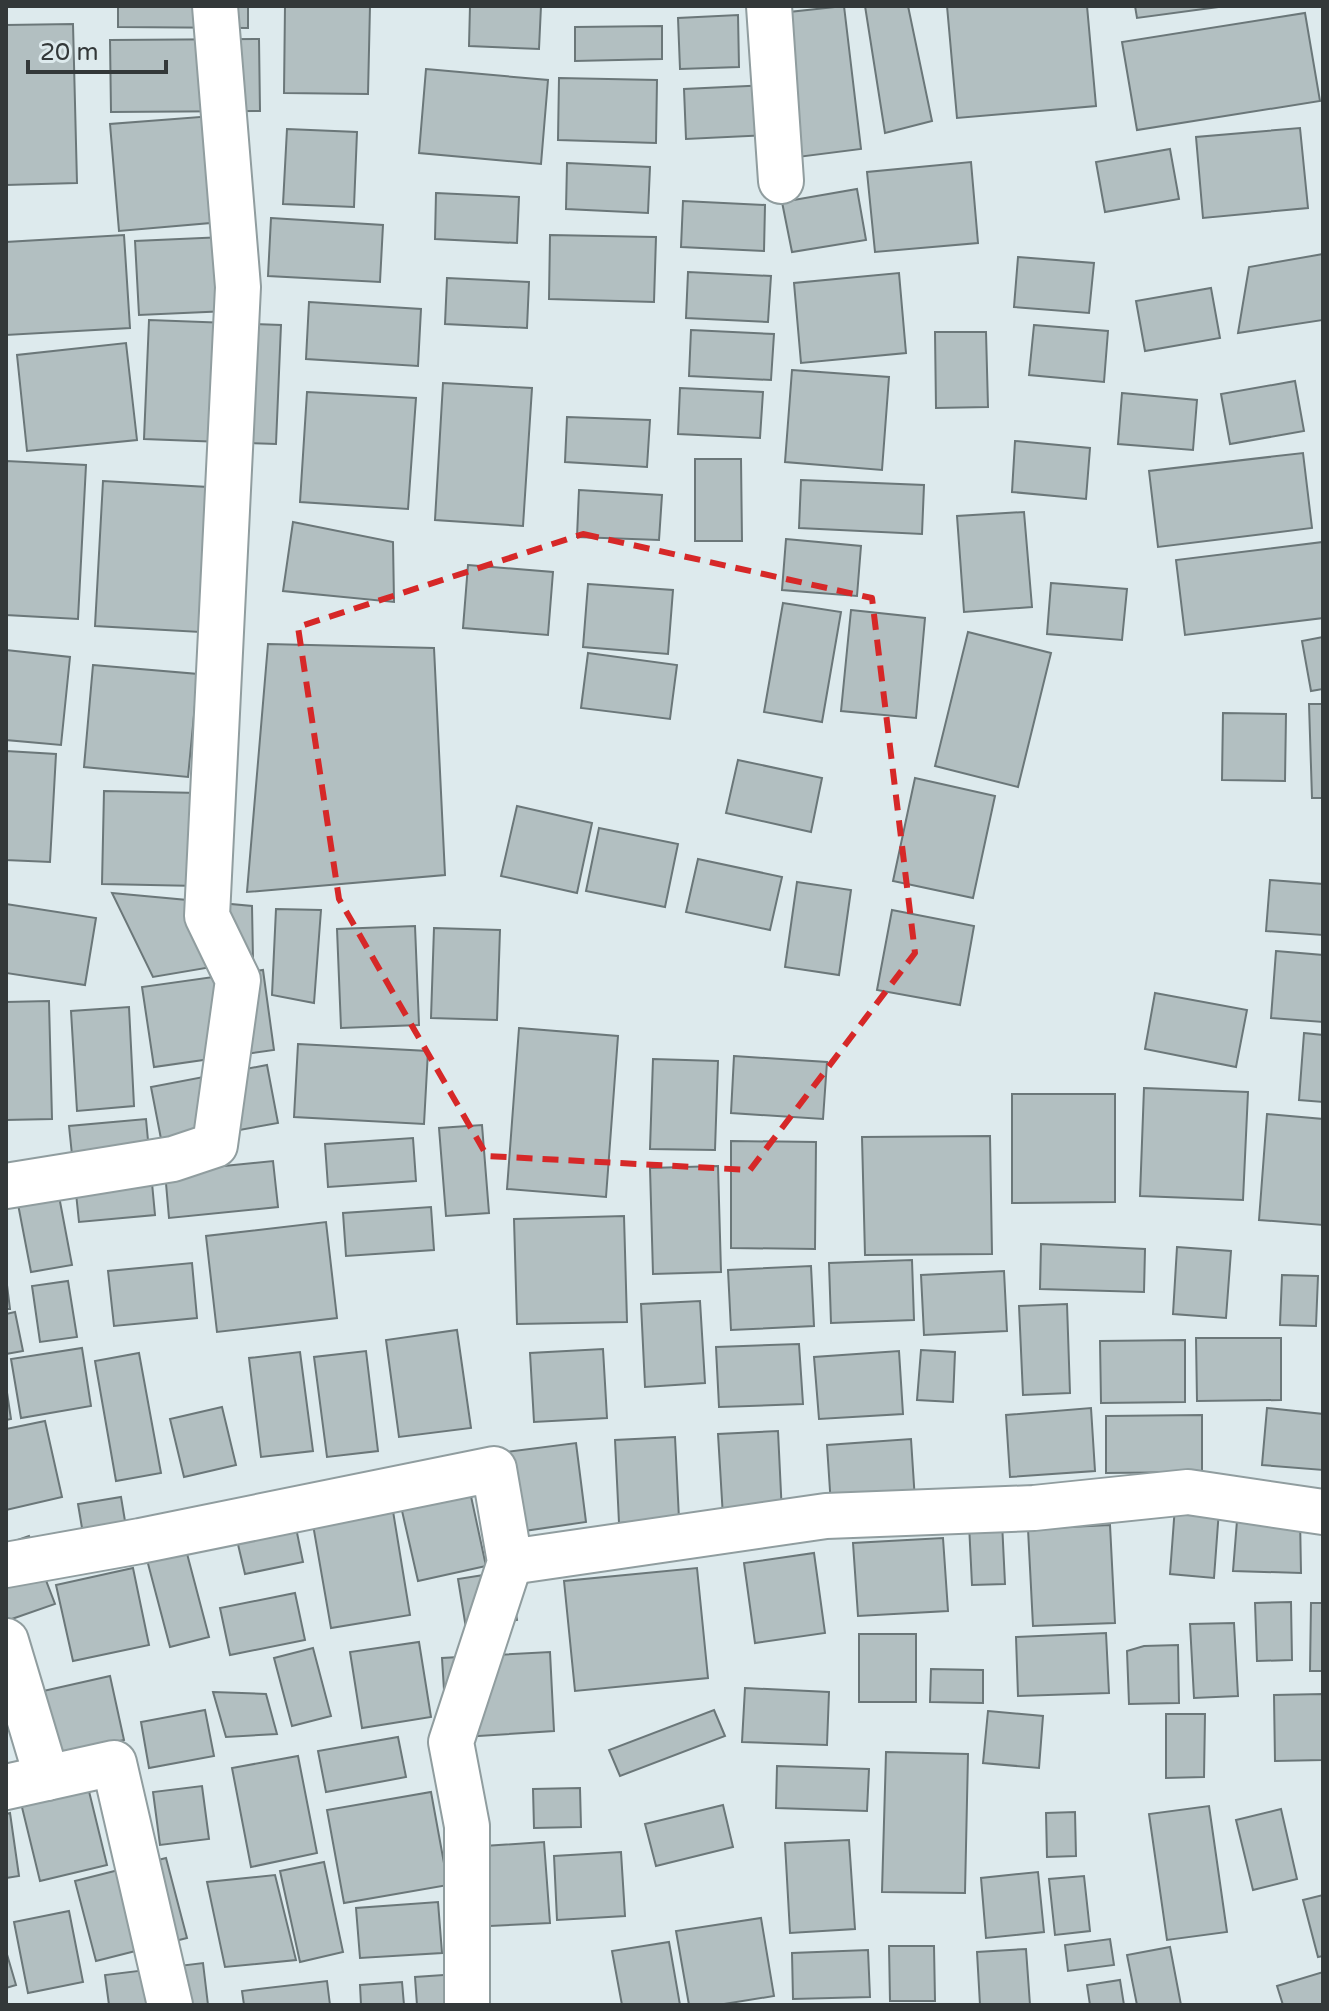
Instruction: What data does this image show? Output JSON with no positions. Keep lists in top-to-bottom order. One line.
{"scale_bar":"20 m"}
